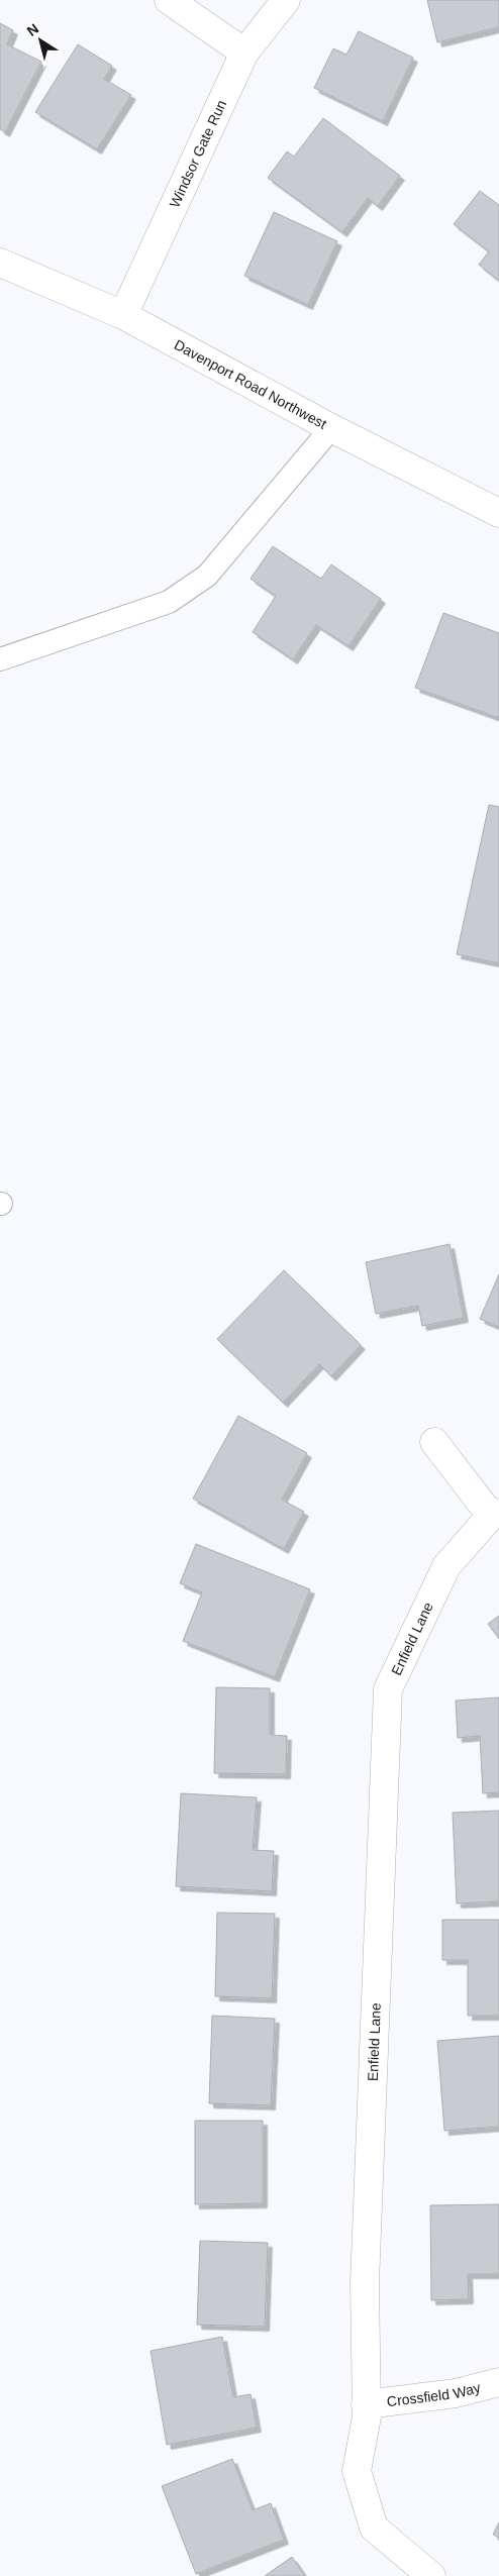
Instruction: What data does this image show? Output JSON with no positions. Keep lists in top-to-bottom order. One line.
{"streets":{"street":["Windsor Gate Run","Davenport Road Northwest","Enfield Lane","Crossfield Way"]},"crossings":[["Windsor Gate Run","Davenport Road Northwest"],["Enfield Lane","Crossfield Way"]],"north":"top left"}
